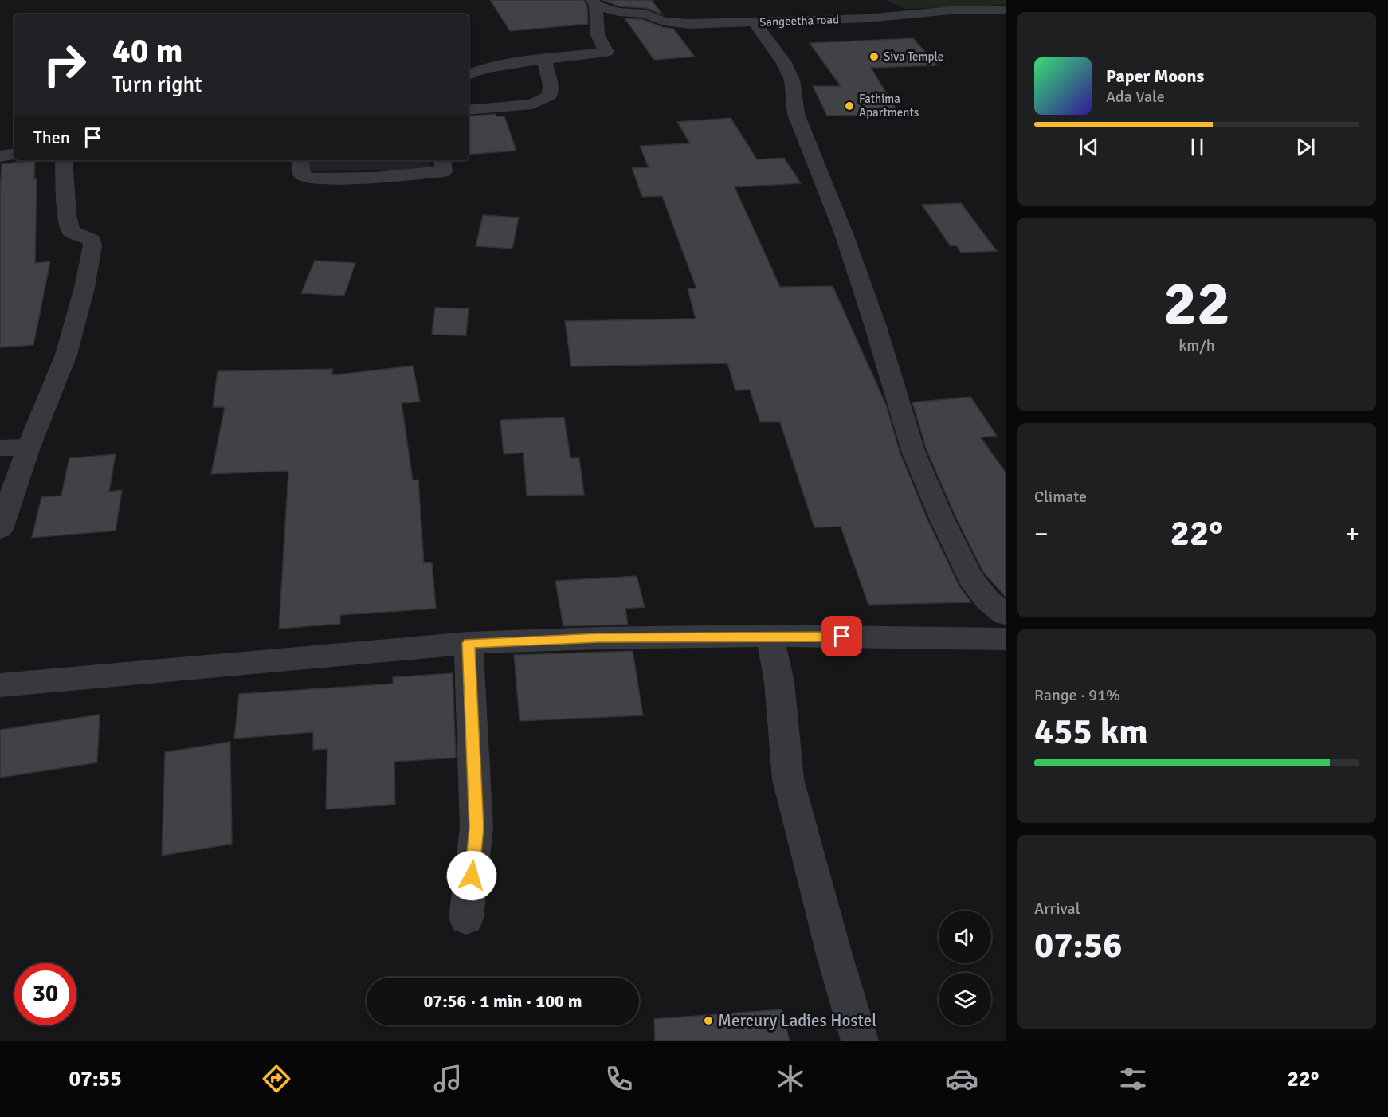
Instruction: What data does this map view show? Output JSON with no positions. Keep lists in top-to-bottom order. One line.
{"streets":{"street":["Sangeetha road"]},"places":["Siva Temple","Fathima Apartments","Mercury Ladies Hostel"],"page":{"turn":["40 m","Turn right"],"song":["Paper Moons","Ada Vale"],"then":"Then","tile":[["22","km/h"],"Climate",["Range · 91%","455 km"],["Arrival","07:56"]],"heat":["−","22°","+"],"limit":"30","trip":"07:56 · 1 min · 100 m","tabs":["07:55","22°"]}}
